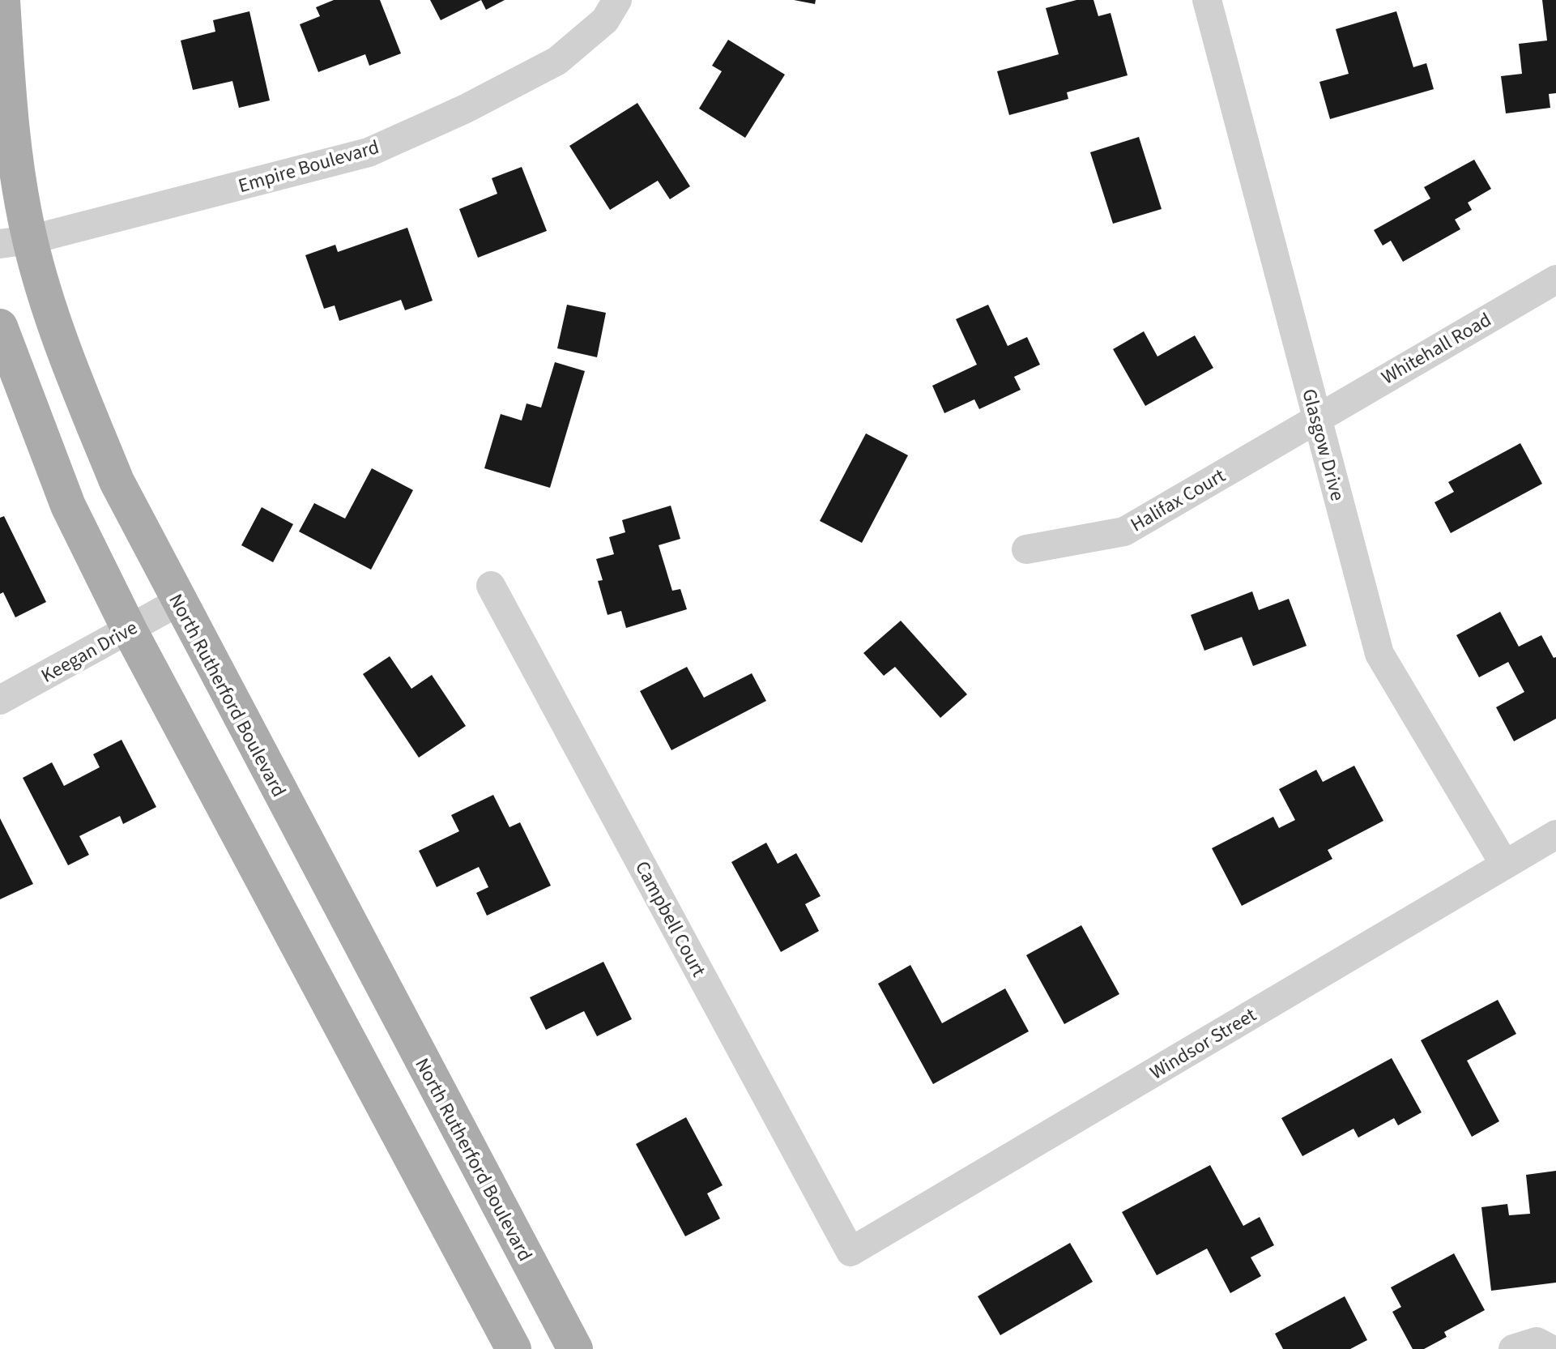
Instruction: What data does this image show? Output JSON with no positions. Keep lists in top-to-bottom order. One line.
{"streets":{"main road":["North Rutherford Boulevard"],"street":["Empire Boulevard","Whitehall Road","Glasgow Drive","Halifax Court","Keegan Drive","Campbell Court","Windsor Street"]},"crossings":[["Empire Boulevard","North Rutherford Boulevard"],["Whitehall Road","Glasgow Drive"],["Whitehall Road","Halifax Court"],["Glasgow Drive","Halifax Court"],["Glasgow Drive","Windsor Street"],["Keegan Drive","North Rutherford Boulevard"],["Campbell Court","Windsor Street"]]}
